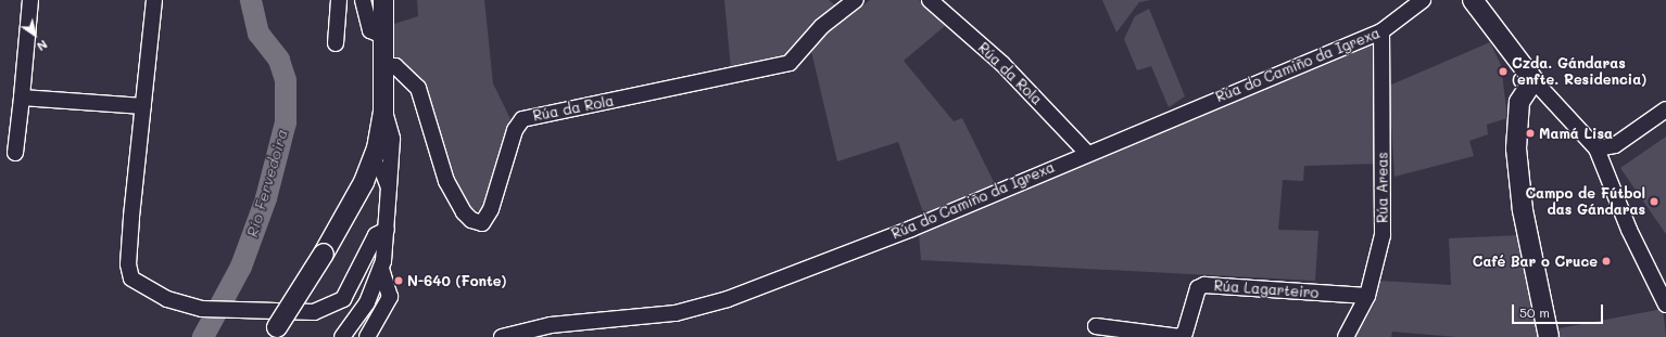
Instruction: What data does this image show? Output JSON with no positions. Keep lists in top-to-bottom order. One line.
{"streets":{"street":["Rúa do Camiño da Igrexa","Rúa da Rola","Rúa Areas","Rúa Lagarteiro"]},"crossings":[["Rúa do Camiño da Igrexa","Rúa da Rola"],["Rúa do Camiño da Igrexa","Rúa Areas"],["Rúa Areas","Rúa Lagarteiro"]],"water":["Río Fervedoira"],"places":["Czda. Gándaras (enfte. Residencia)","Mamá Lisa","Campo de Fútbol das Gándaras","Café Bar o Cruce","N-640 (Fonte)"],"scale_bar":"50 m","north":"bottom right"}
